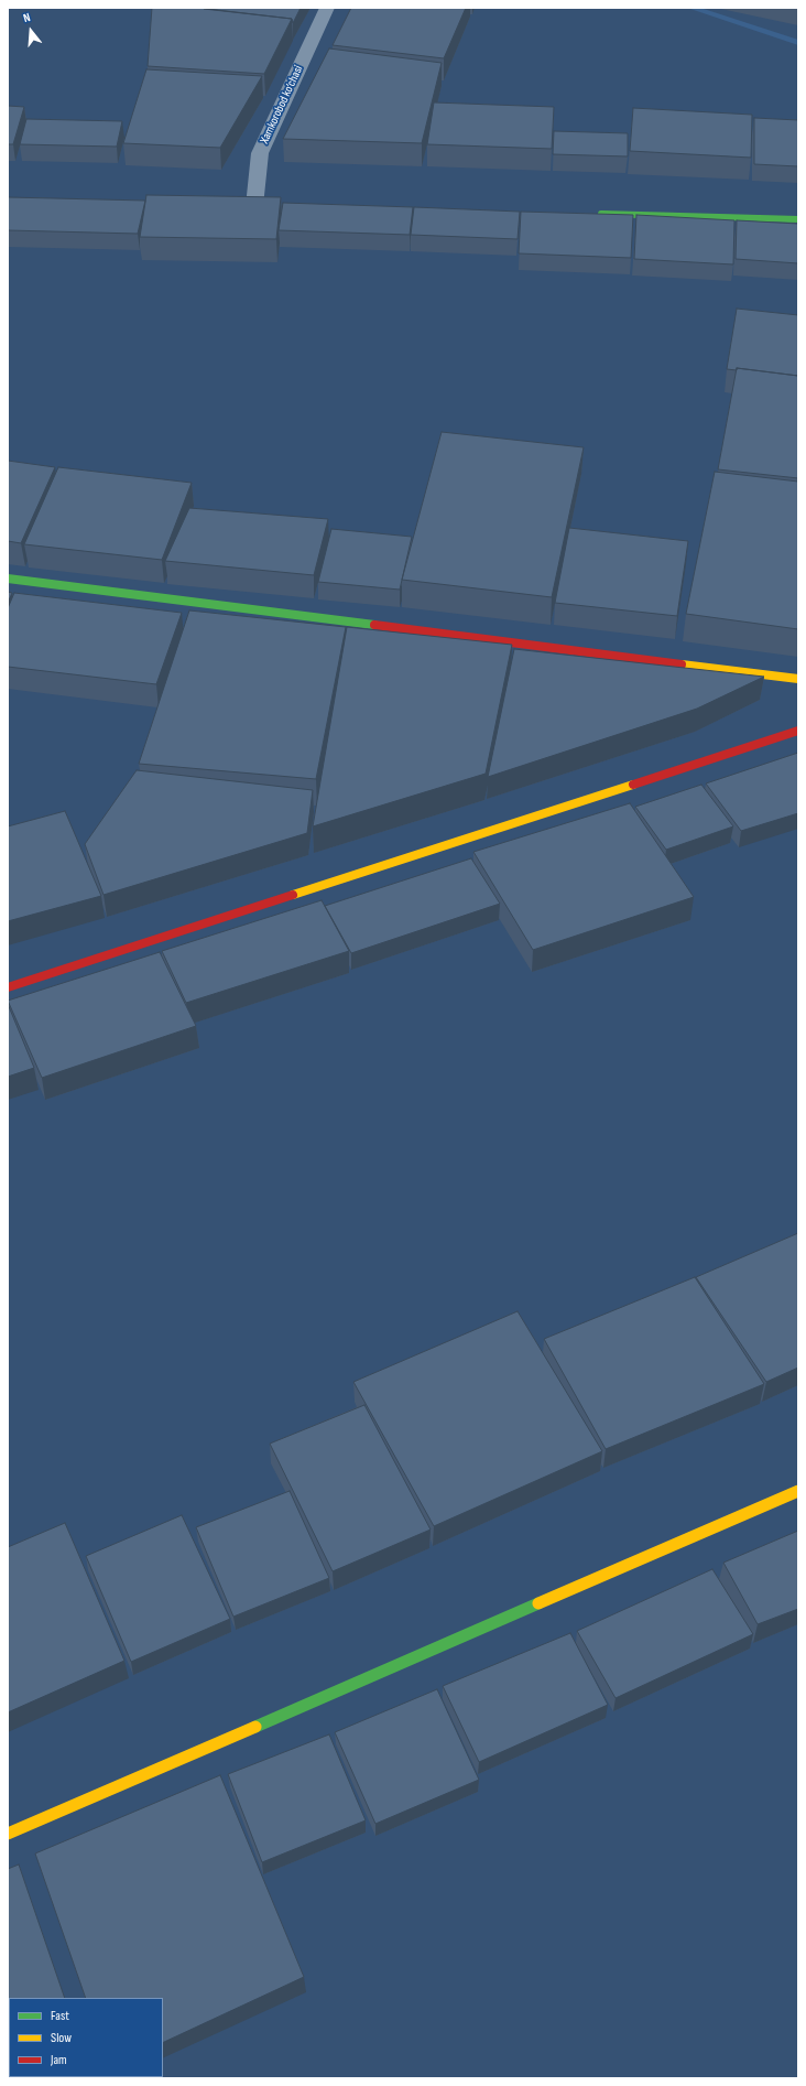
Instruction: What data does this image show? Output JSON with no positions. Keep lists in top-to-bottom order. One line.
{"streets":{"street":["Xamkorobod ko’chasi"]},"legend":["Fast","Slow","Jam"],"north":"top"}
